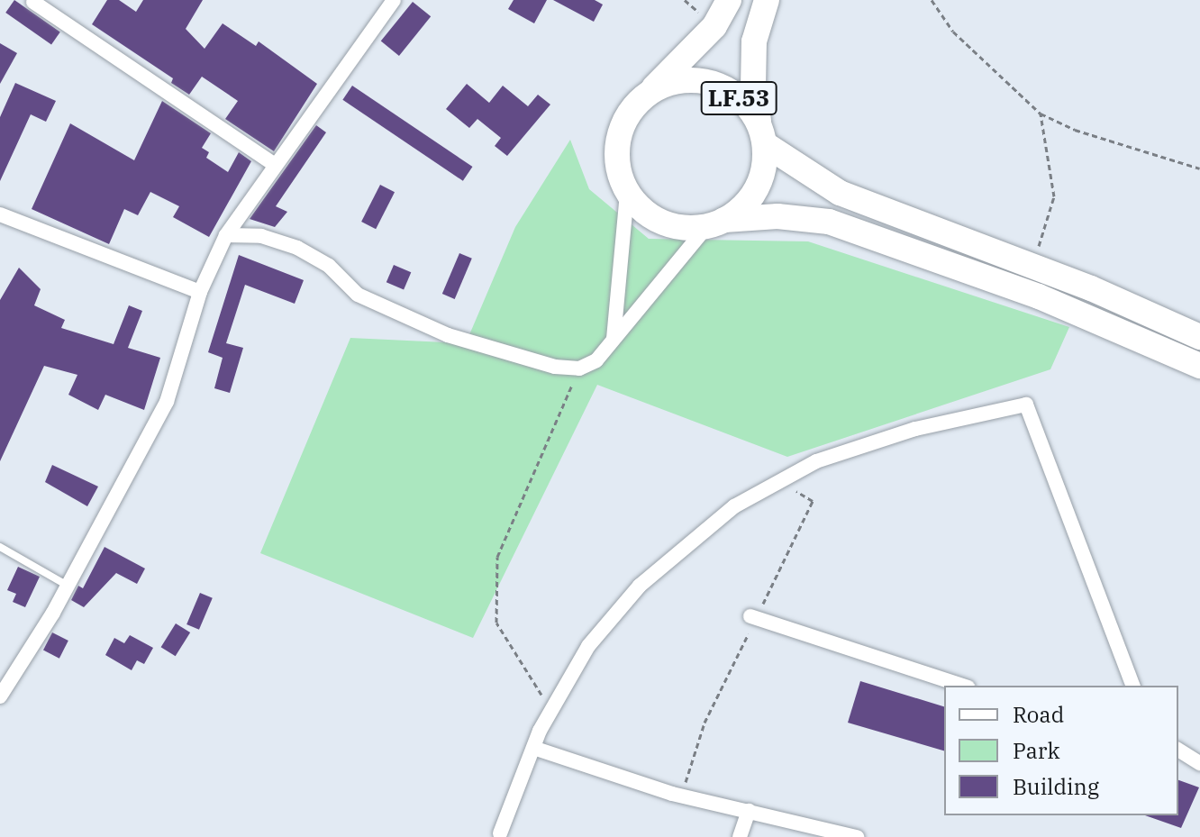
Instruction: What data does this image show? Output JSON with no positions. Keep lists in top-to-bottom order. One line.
{"streets":{"highway":["LF.53"]},"legend":["Road","Park","Building"]}
